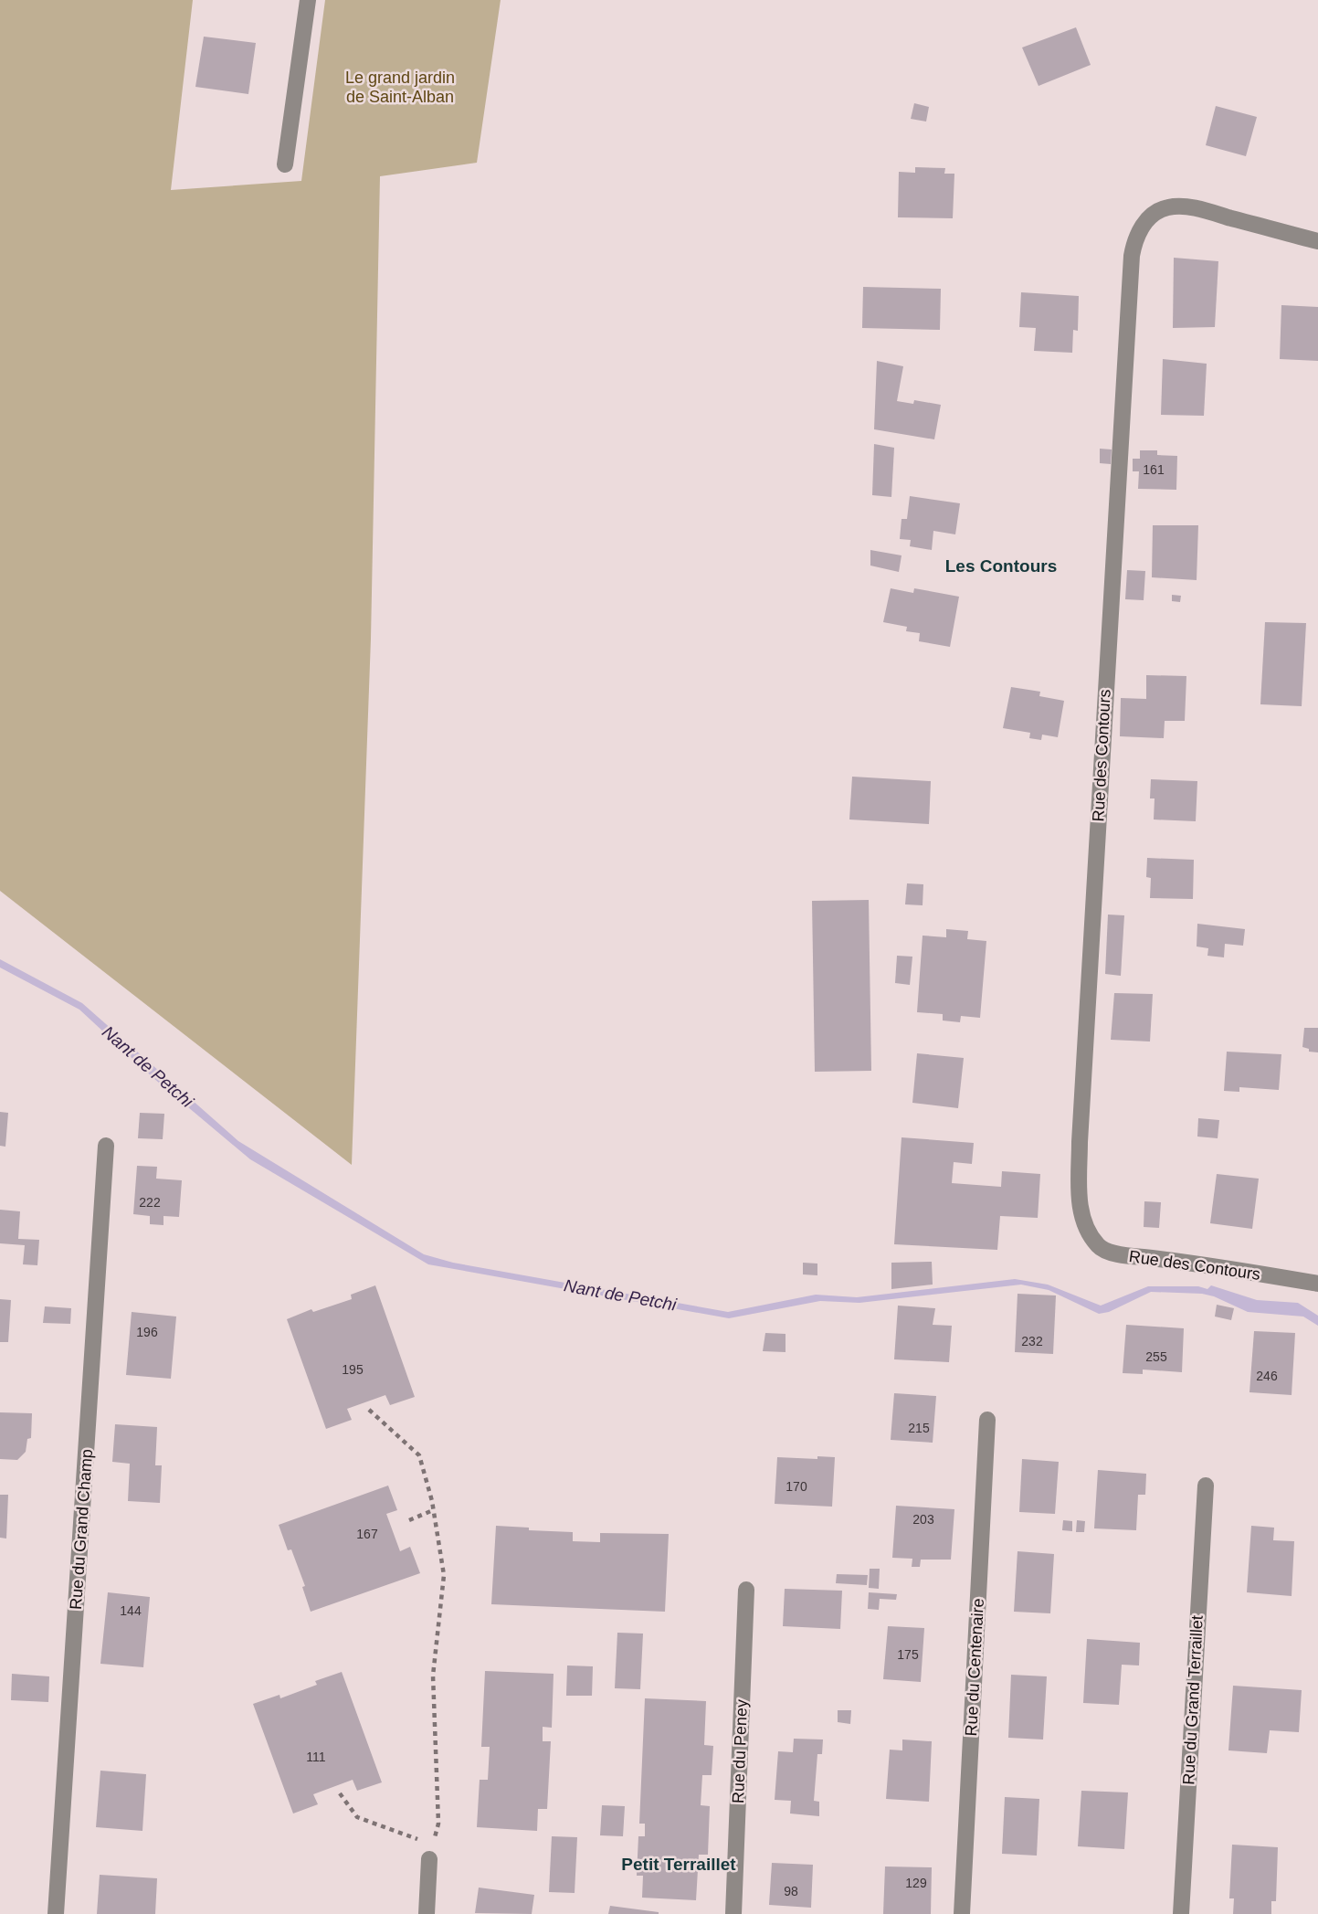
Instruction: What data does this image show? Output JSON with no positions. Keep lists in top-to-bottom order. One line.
{"streets":{"street":["Rue des Contours","Rue du Grand Champ","Rue du Centenaire","Rue du Grand Terraillet","Rue du Peney"]},"districts":["Les Contours","Petit Terraillet"],"water":["Nant de Petchi"],"parks":["Le grand jardin de Saint-Alban"],"house_numbers":["161","222","196","232","255","195","246","215","170","203","167","144","175","111","129","98"]}
